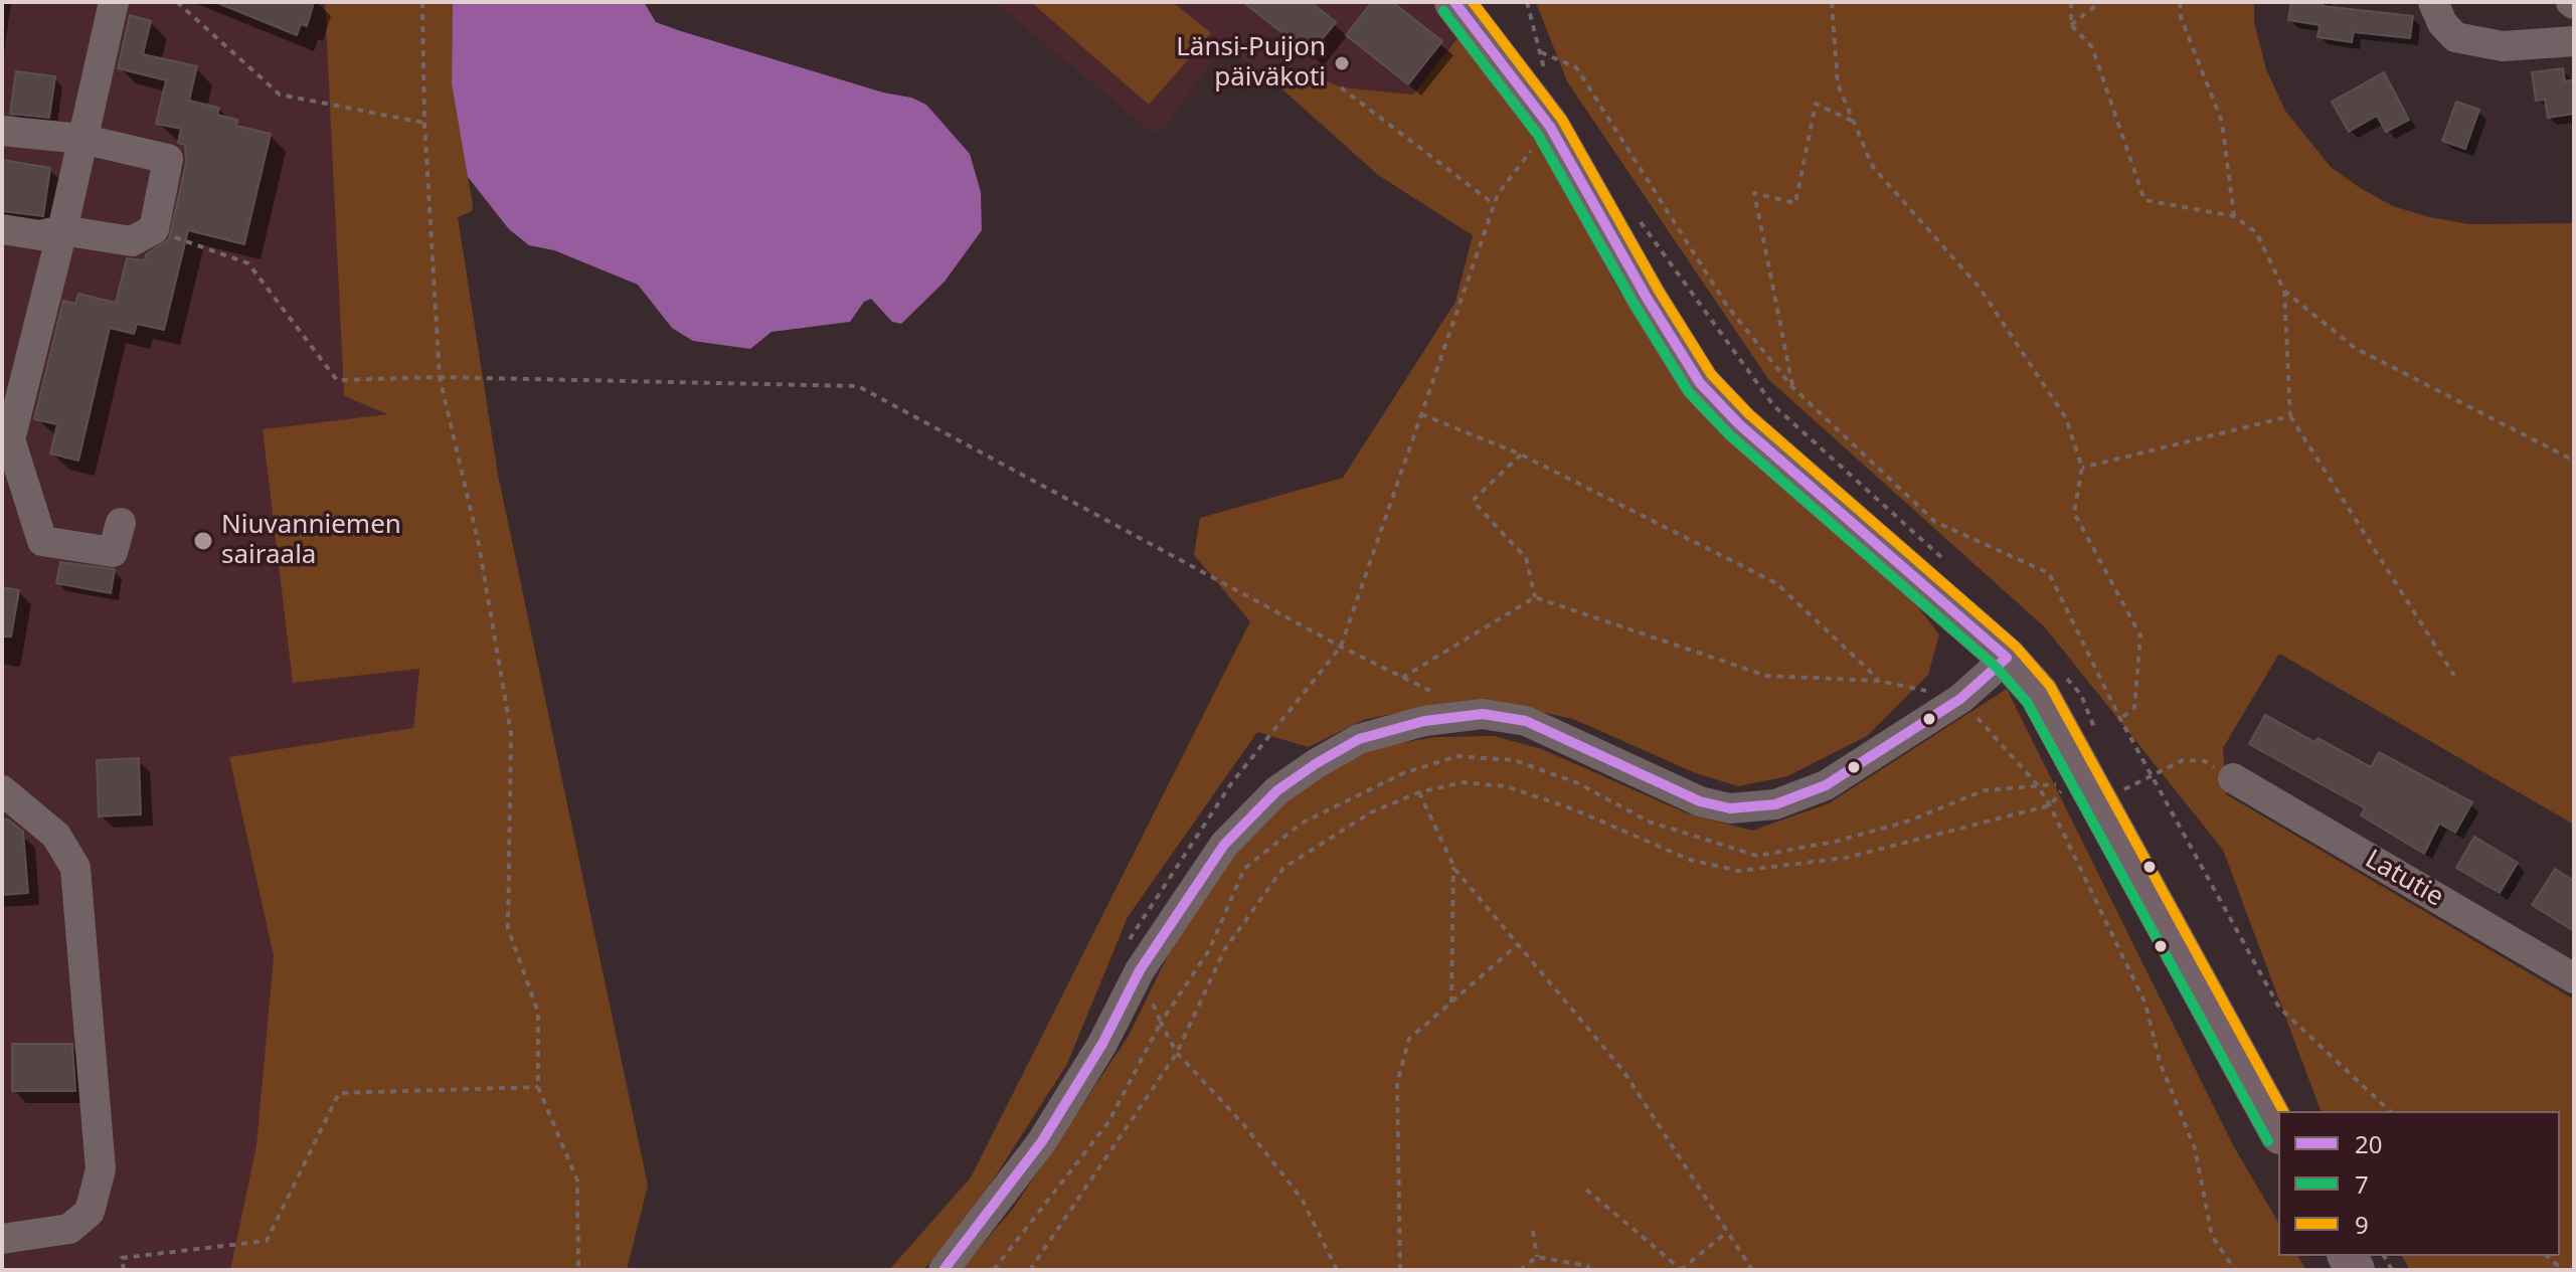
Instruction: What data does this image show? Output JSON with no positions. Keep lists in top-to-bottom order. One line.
{"streets":{"street":["Latutie"]},"places":["Länsi-Puijon päiväkoti","Niuvanniemen sairaala"],"lines":["transit line 20","transit line 9","transit line 7"],"legend":["20","7","9"]}
